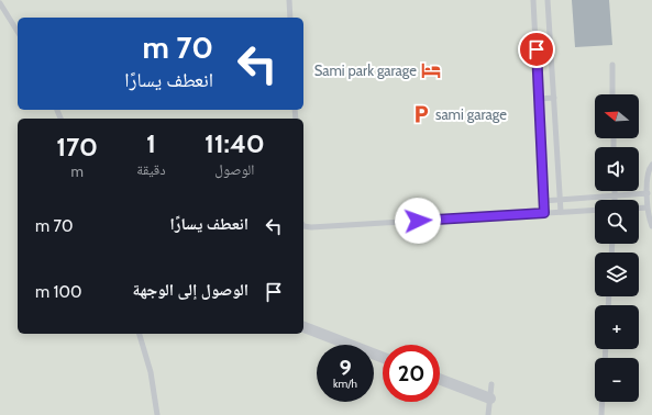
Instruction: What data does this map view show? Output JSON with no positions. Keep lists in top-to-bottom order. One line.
{"places":{"hotel":["Sami park garage"],"parking":["sami garage"]},"north":"left","page":{"turn":["70 m","انعطف يسارًا"],"map_buttons":["+","−"],"eta":["11:40","الوصول","1","دقيقة","170","m"],"list":[{"name":"انعطف يسارًا","value":"70 m"},{"name":"الوصول إلى الوجهة","value":"100 m"}],"speed":"9 km/h","limit":"20"}}
